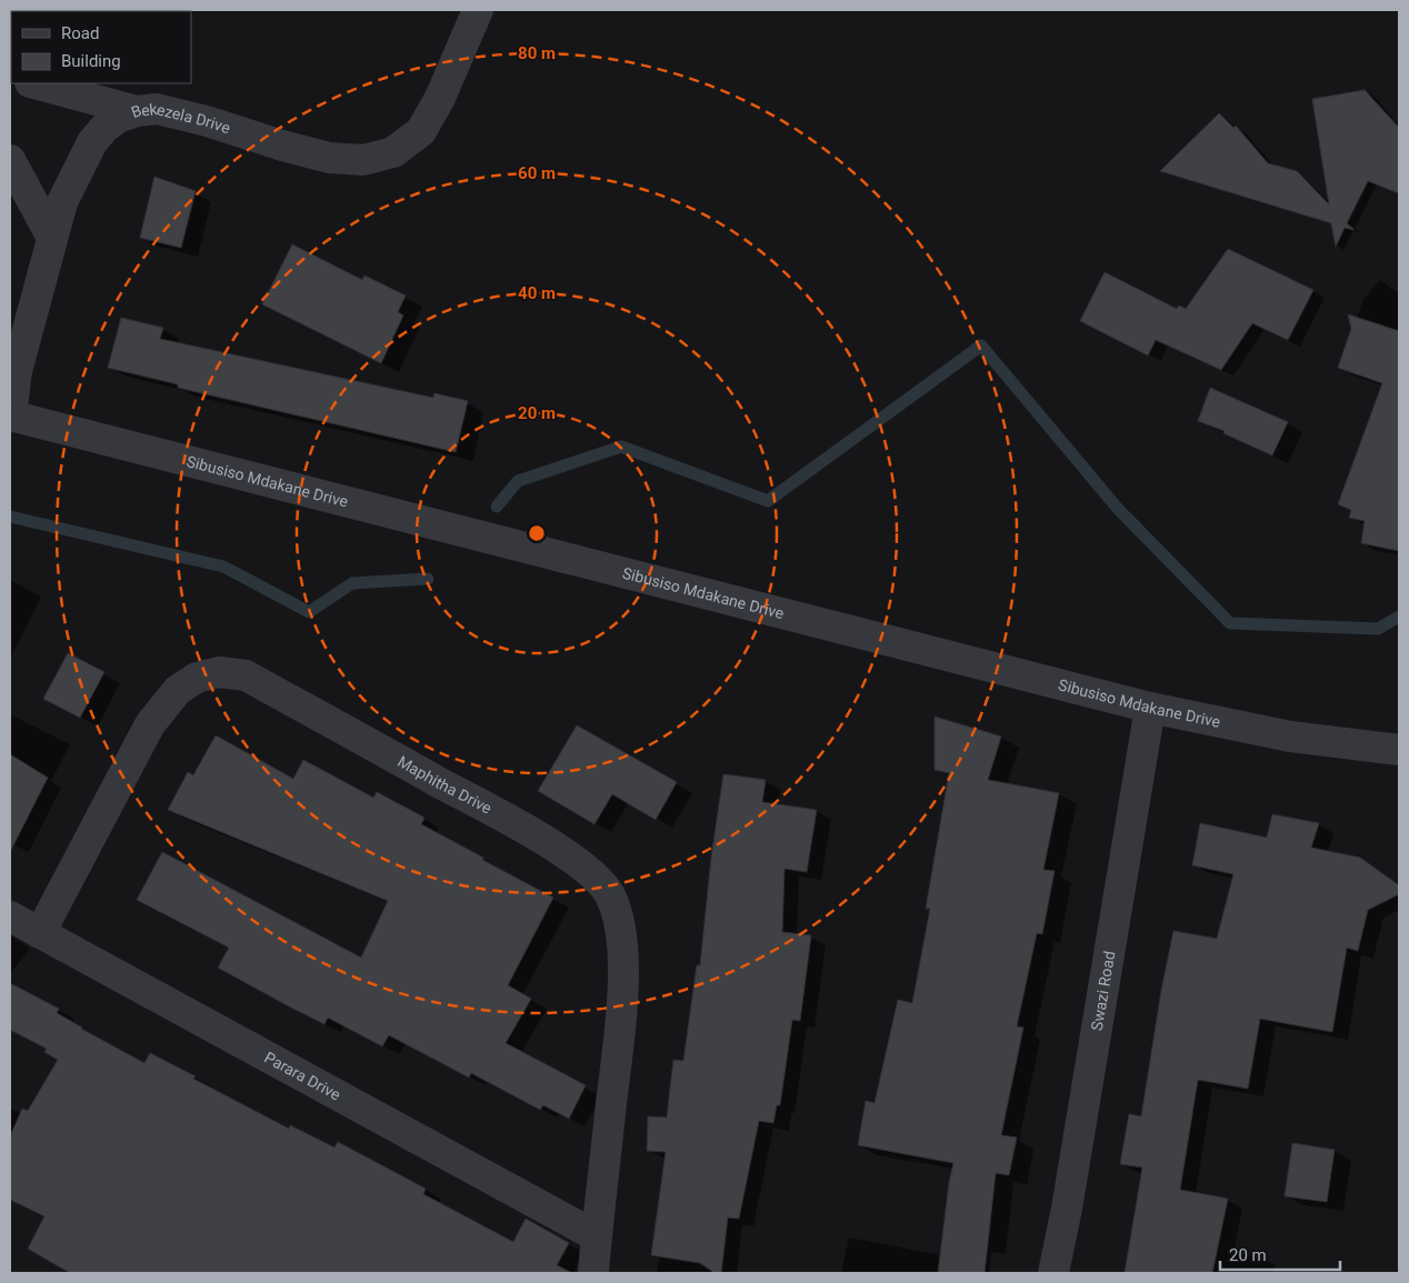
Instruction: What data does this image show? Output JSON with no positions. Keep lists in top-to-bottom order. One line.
{"streets":{"street":["Bekezela Drive","Sibusiso Mdakane Drive","Maphitha Drive","Swazi Road","Parara Drive"]},"crossings":[["Bekezela Drive","Sibusiso Mdakane Drive"],["Sibusiso Mdakane Drive","Swazi Road"],["Maphitha Drive","Parara Drive"]],"legend":["Road","Building"],"scale_bar":"20 m","rings":["80 m","60 m","40 m","20 m"]}
